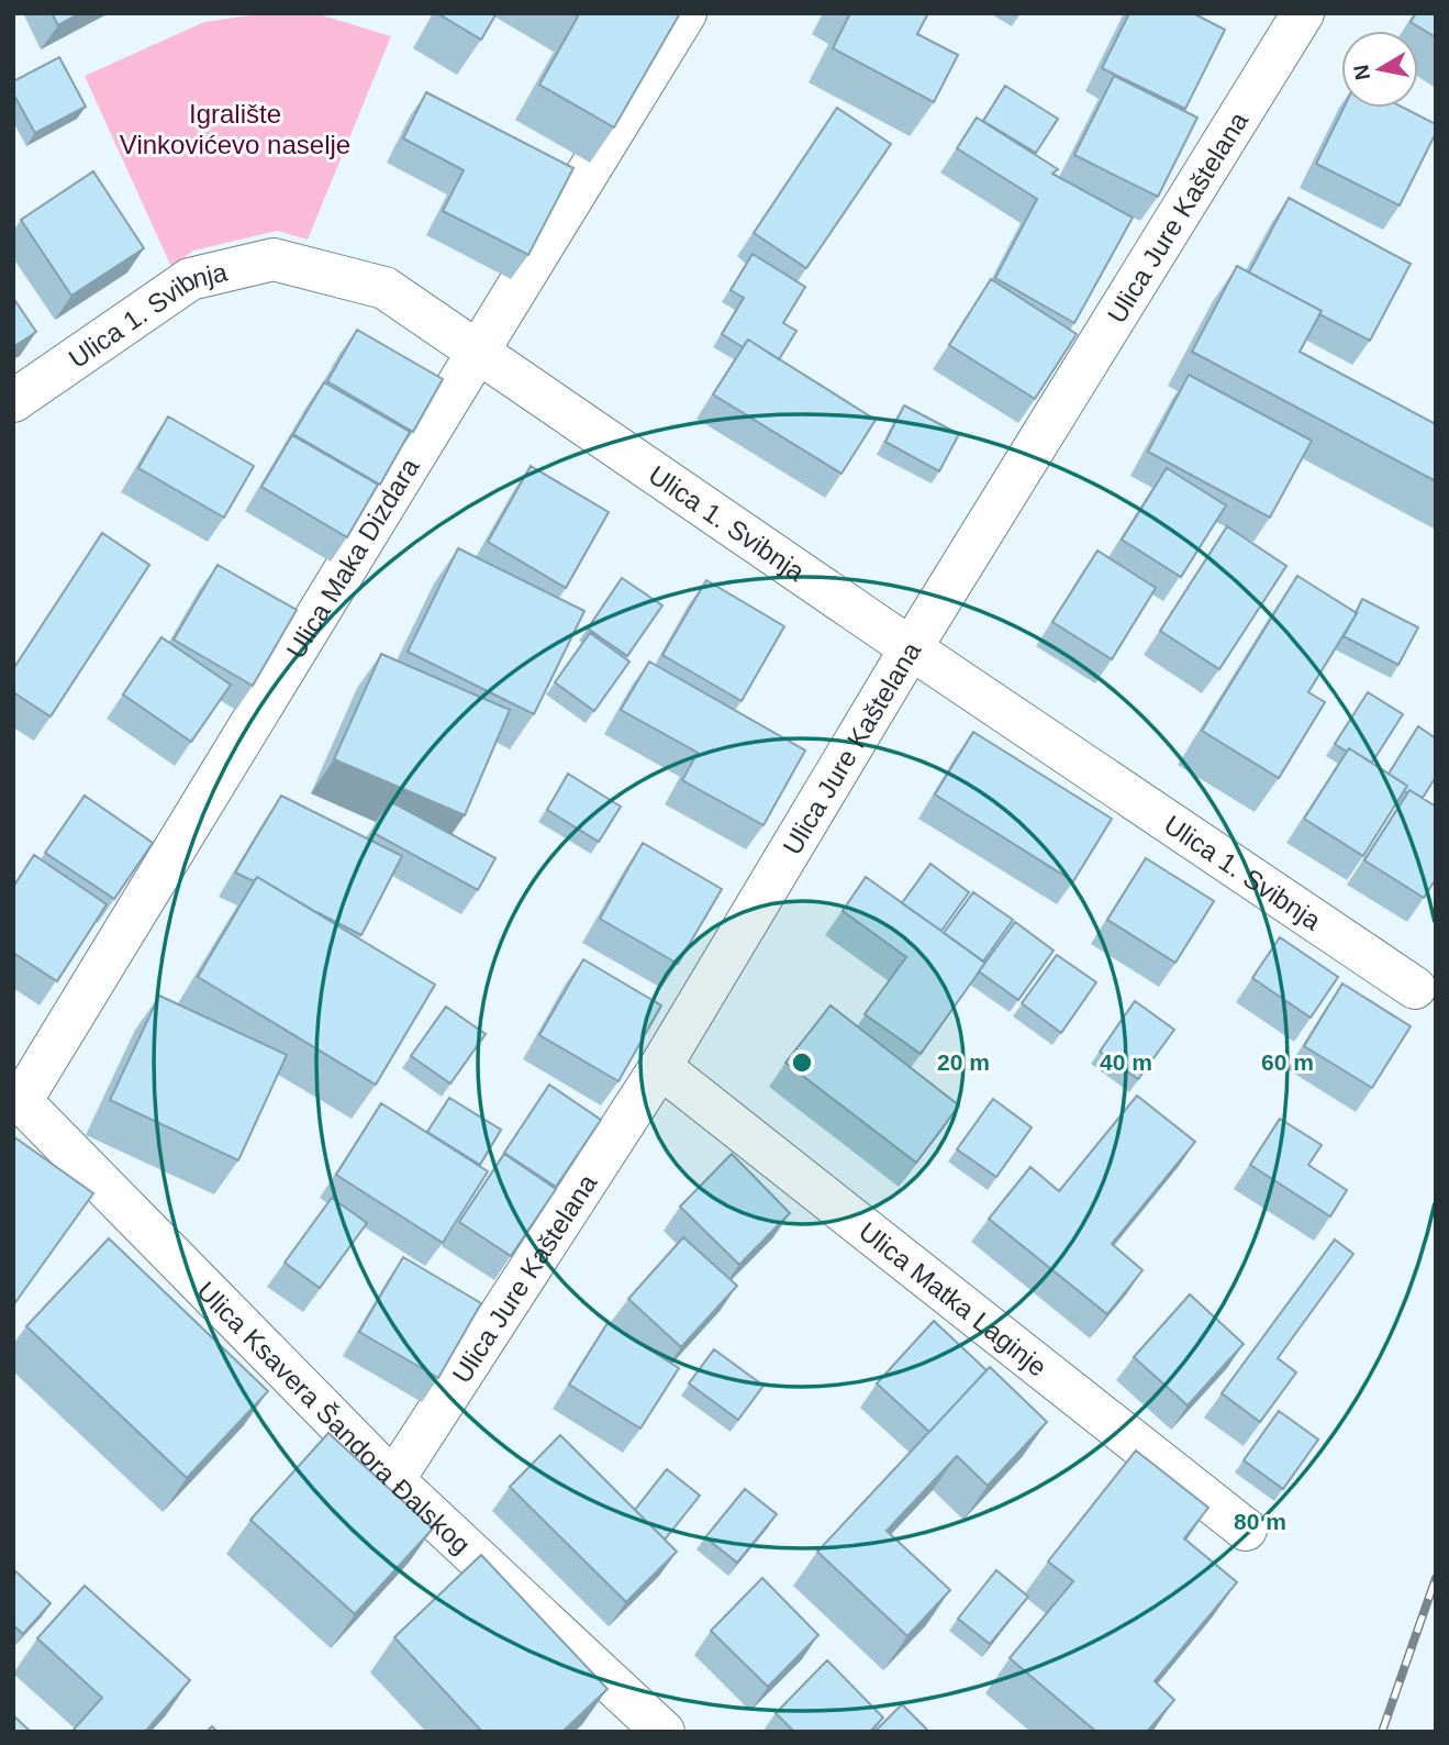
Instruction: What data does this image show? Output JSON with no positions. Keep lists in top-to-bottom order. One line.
{"streets":{"street":["Ulica Jure Kaštelana","Ulica 1. Svibnja","Ulica Maka Dizdara","Ulica Matka Laginje","Ulica Ksavera Šandora Đalskog"]},"crossings":[["Ulica Jure Kaštelana","Ulica 1. Svibnja"],["Ulica Jure Kaštelana","Ulica Matka Laginje"],["Ulica Jure Kaštelana","Ulica Ksavera Šandora Đalskog"],["Ulica 1. Svibnja","Ulica Maka Dizdara"],["Ulica Maka Dizdara","Ulica Ksavera Šandora Đalskog"]],"parks":["Igralište Vinkovićevo naselje"],"north":"left","rings":["20 m","40 m","60 m","80 m"]}
